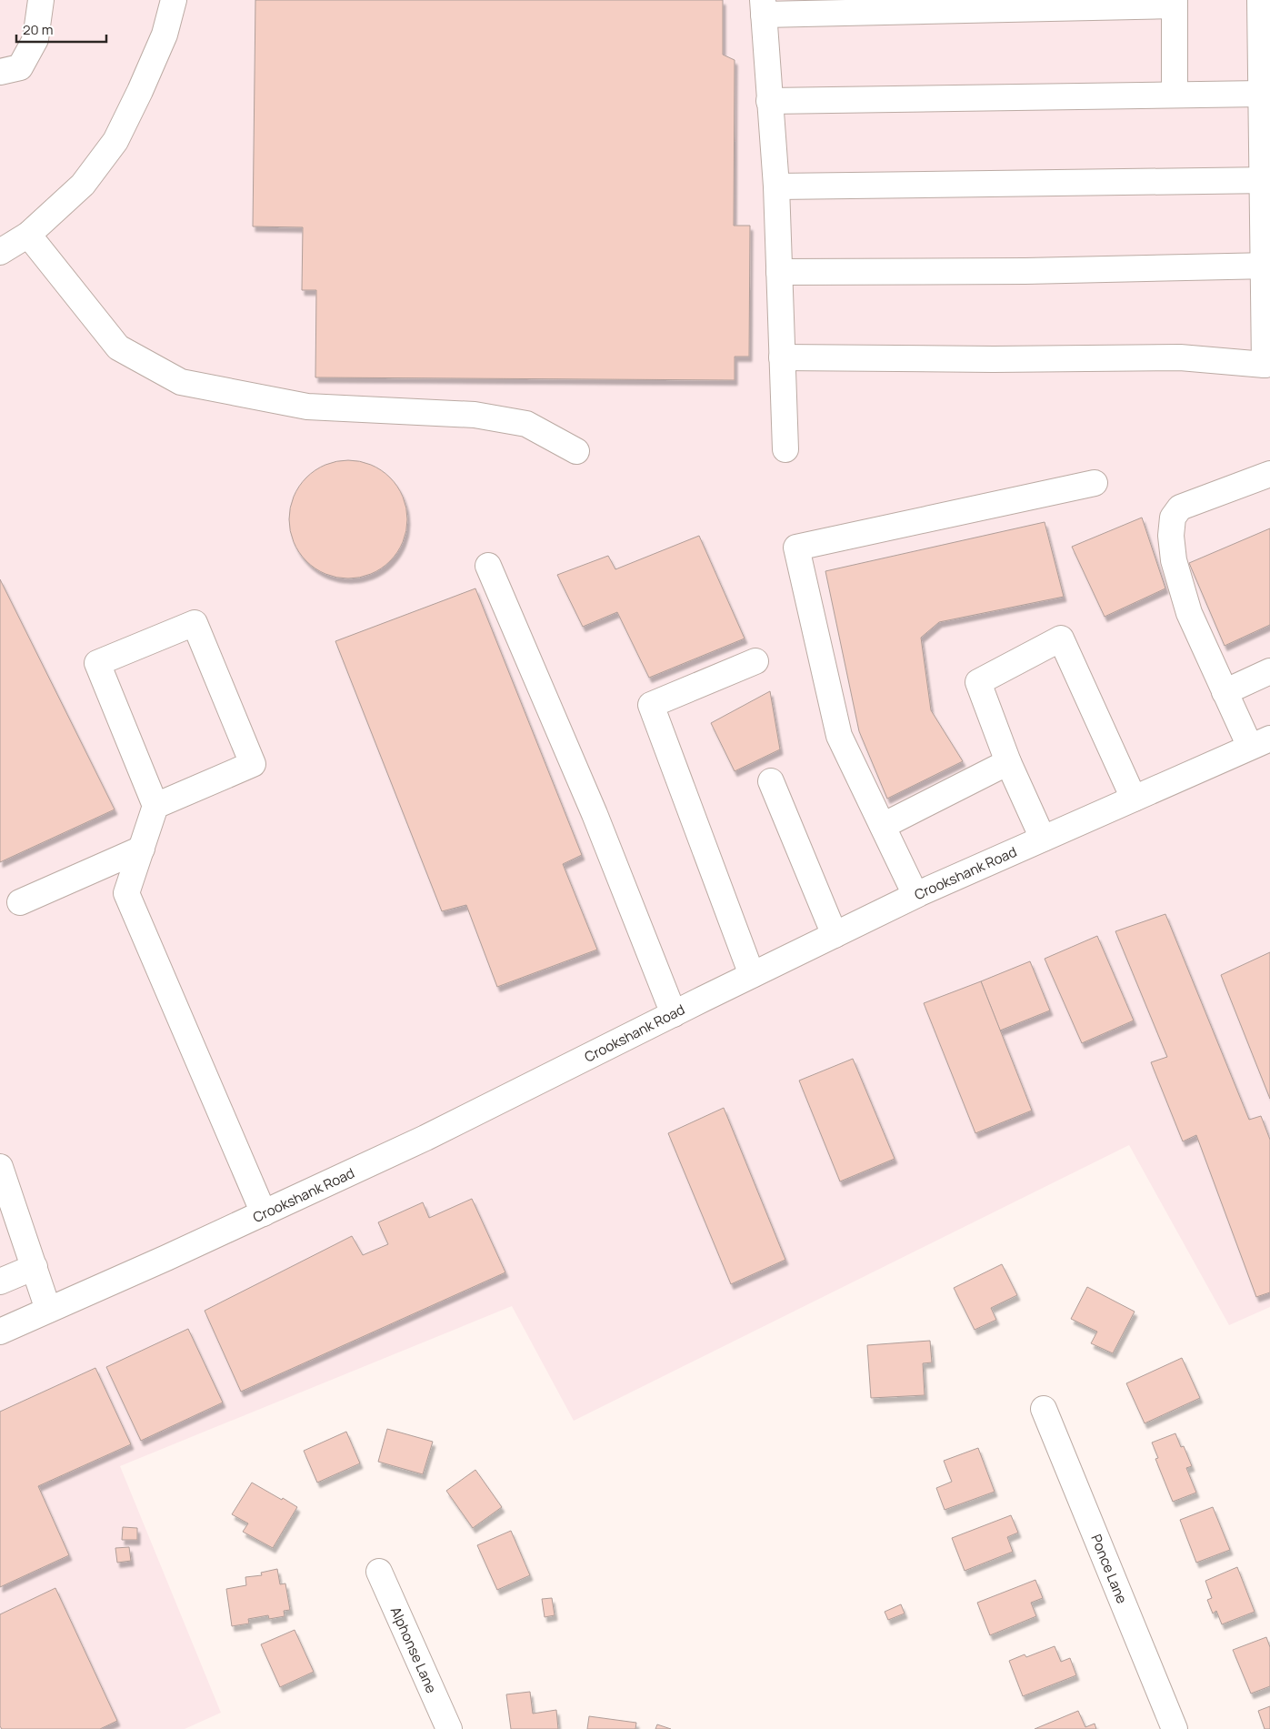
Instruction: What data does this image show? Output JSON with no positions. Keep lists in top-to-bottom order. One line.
{"streets":{"street":["Crookshank Road","Ponce Lane","Alphonse Lane"]},"scale_bar":"20 m"}
